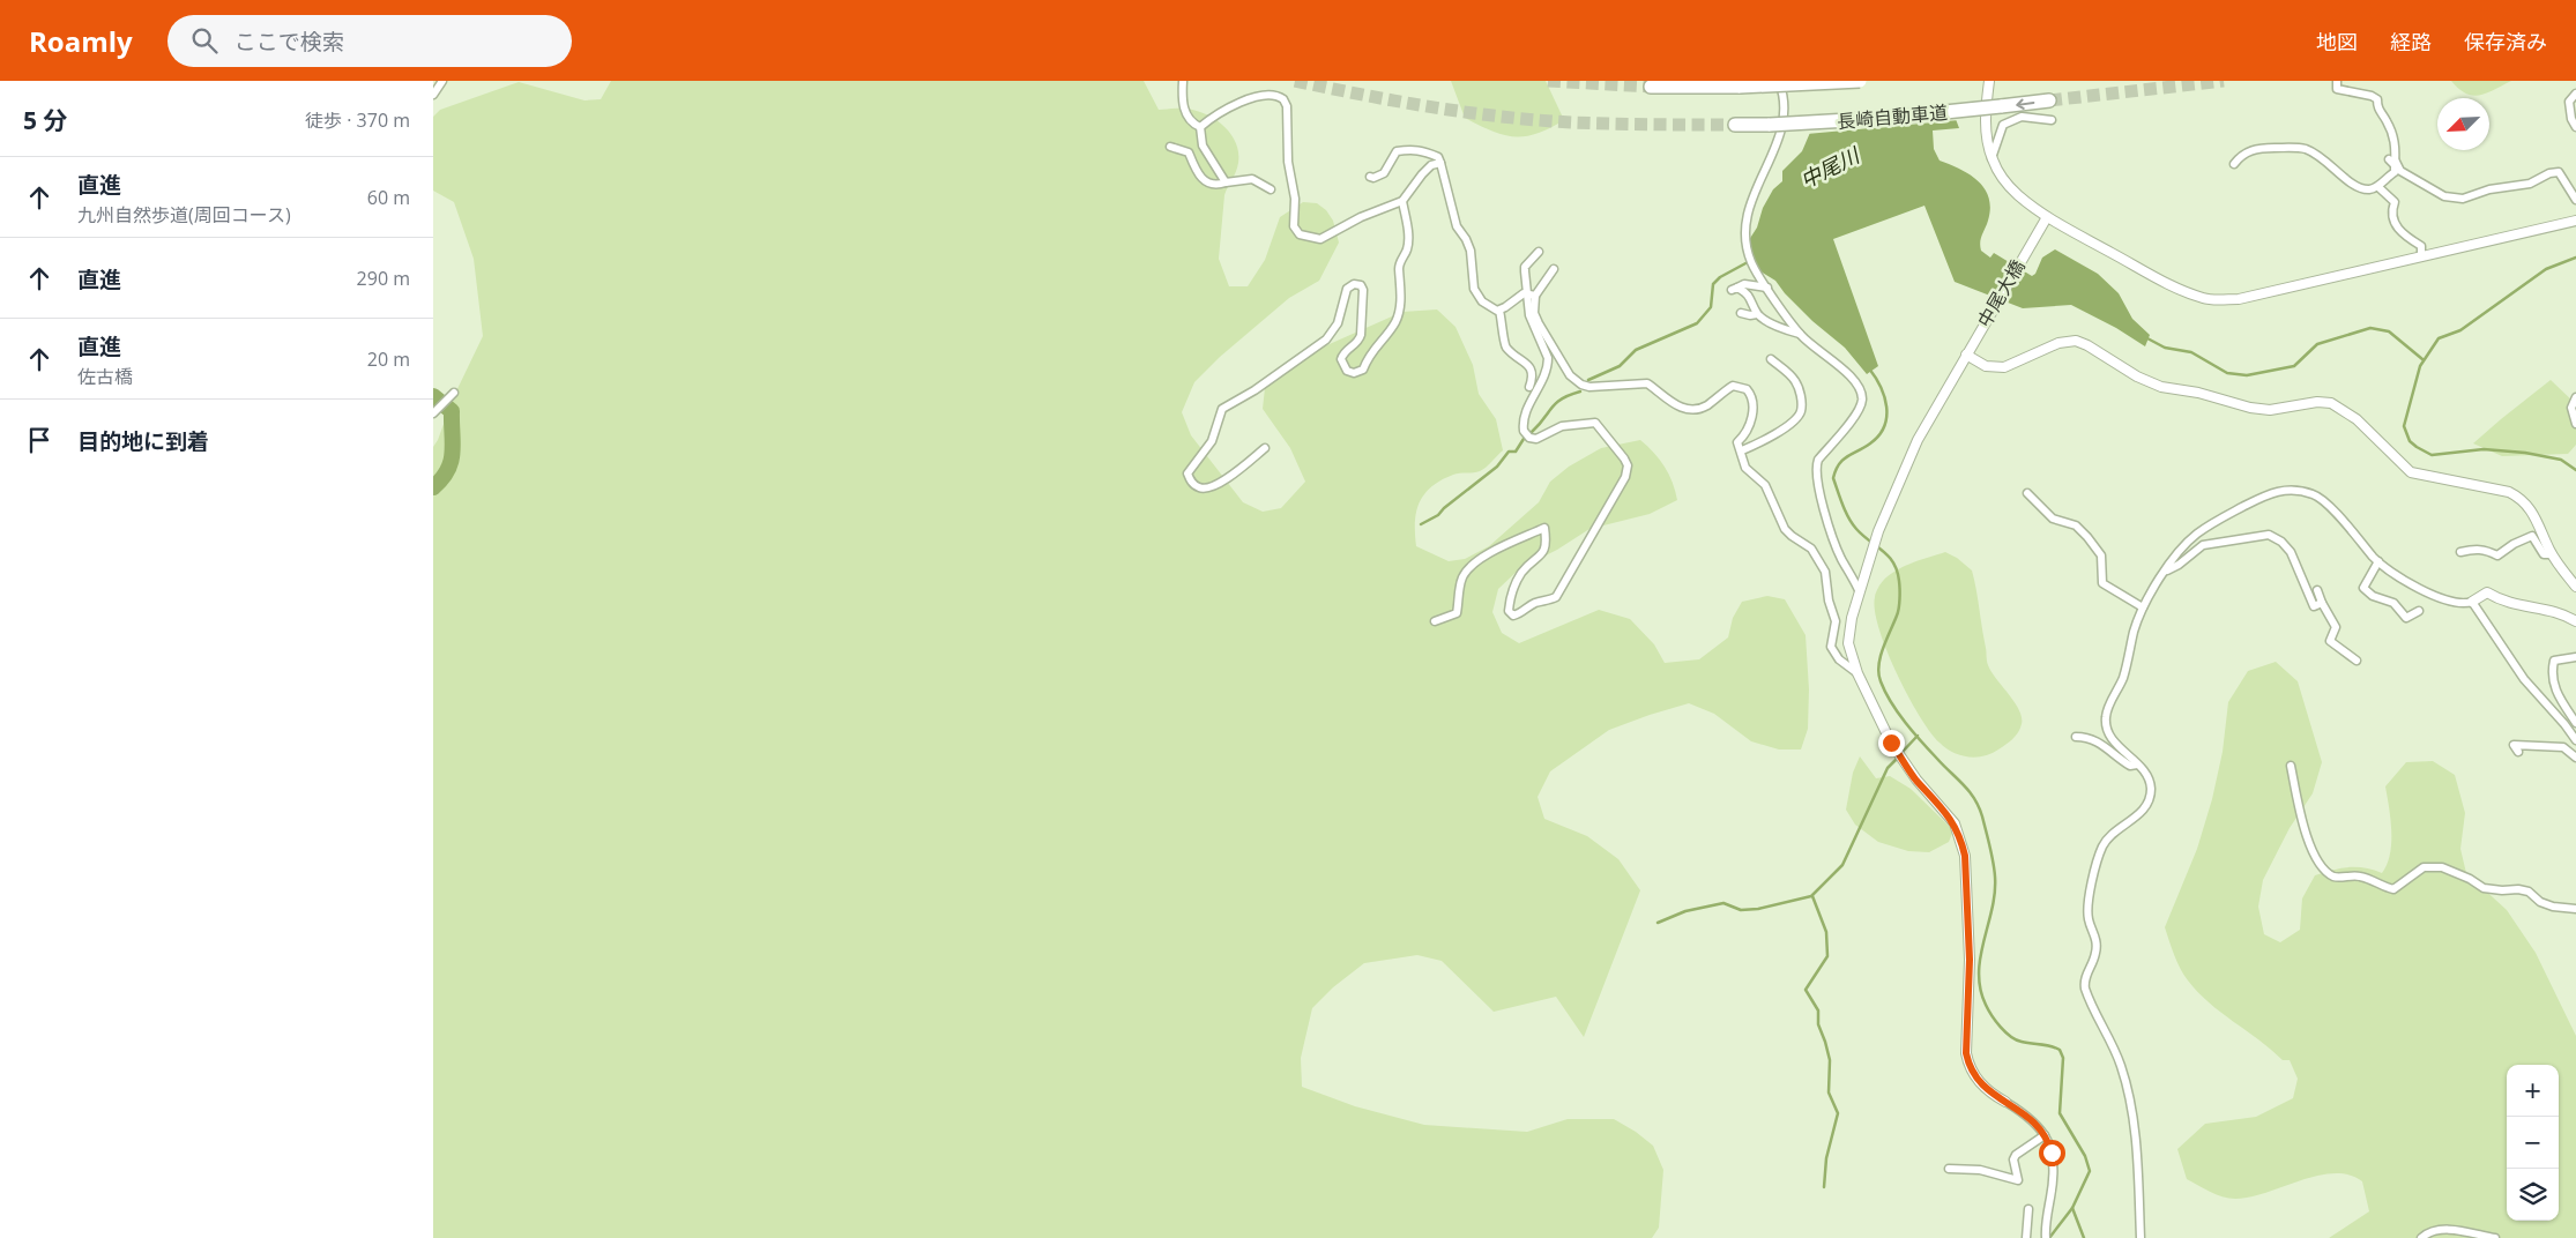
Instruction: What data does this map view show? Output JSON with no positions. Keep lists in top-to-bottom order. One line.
{"streets":{"highway":["長崎自動車道"],"street":["中尾大橋"]},"water":["中尾川"],"north":"bottom left","page":{"header":"Roamly","search":"ここで検索","nav":["地図","経路","保存済み"],"heading":["5 分","徒歩 · 370 m"],"list":[["直進","九州自然歩道(周回コース)","60 m"],["直進","290 m"],["直進","佐古橋","20 m"],"目的地に到着"],"map_buttons":["+","−"]}}
